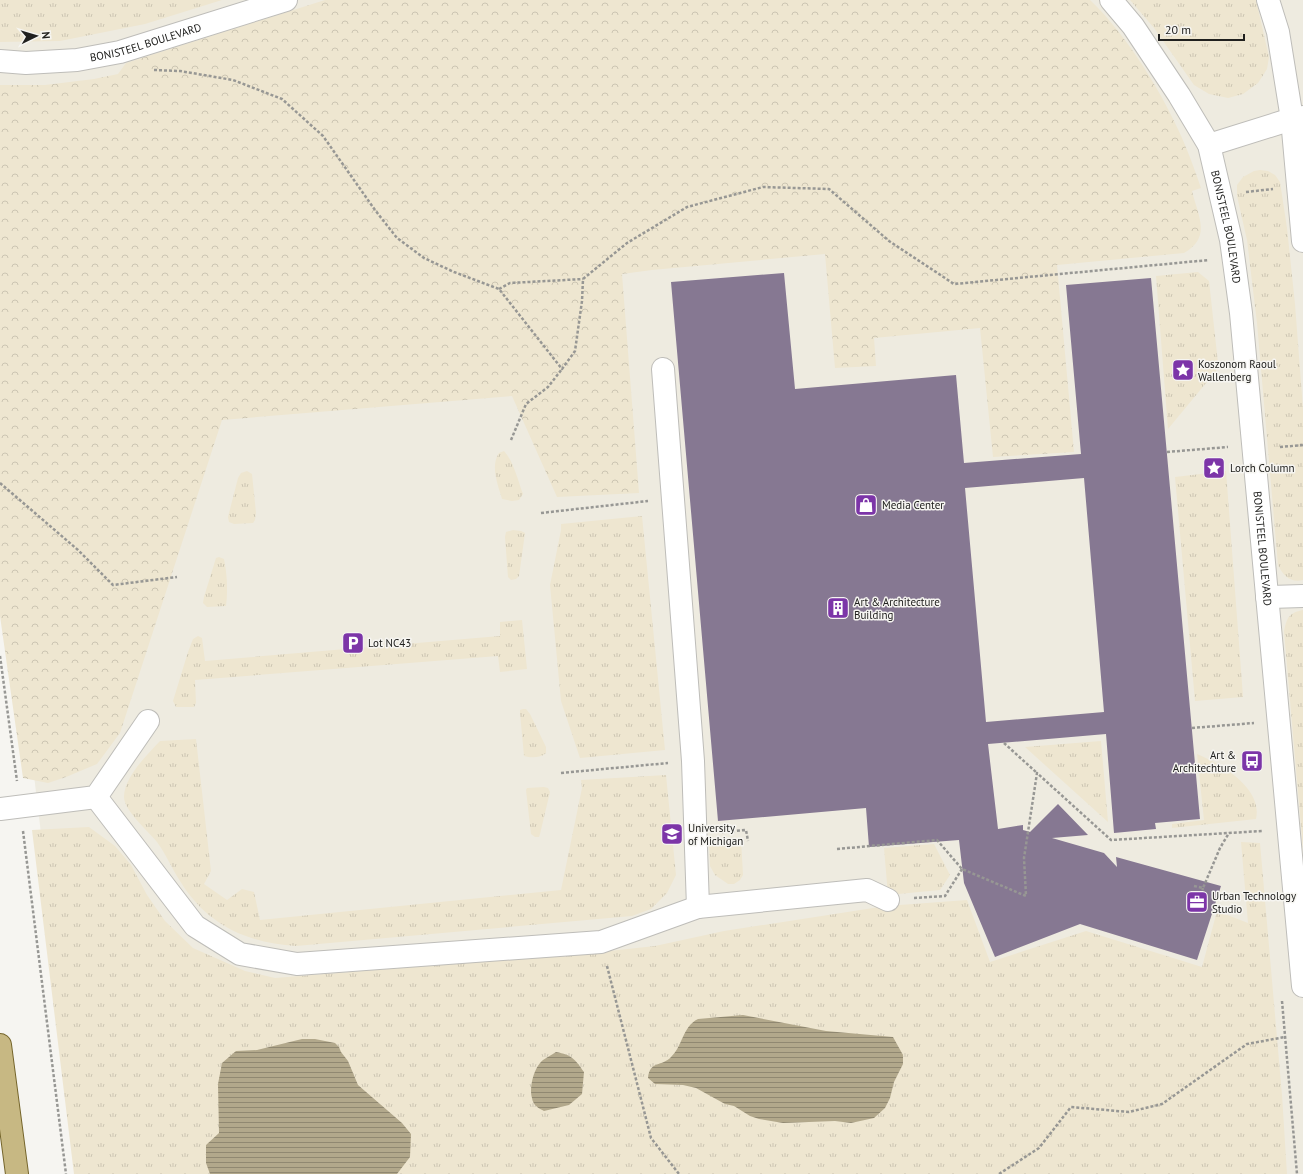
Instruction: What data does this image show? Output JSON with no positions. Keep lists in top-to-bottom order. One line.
{"streets":{"street":["BONISTEEL BOULEVARD"]},"places":{"place":["Koszonom Raoul Wallenberg","Lorch Column"],"shop":["Media Center"],"building":["Art & Architecture Building"],"parking":["Lot NC43"],"bus stop":["Art & Architechture"],"school or university":["University of Michigan"],"office":["Urban Technology Studio"]},"scale_bar":"20 m","north":"right"}
